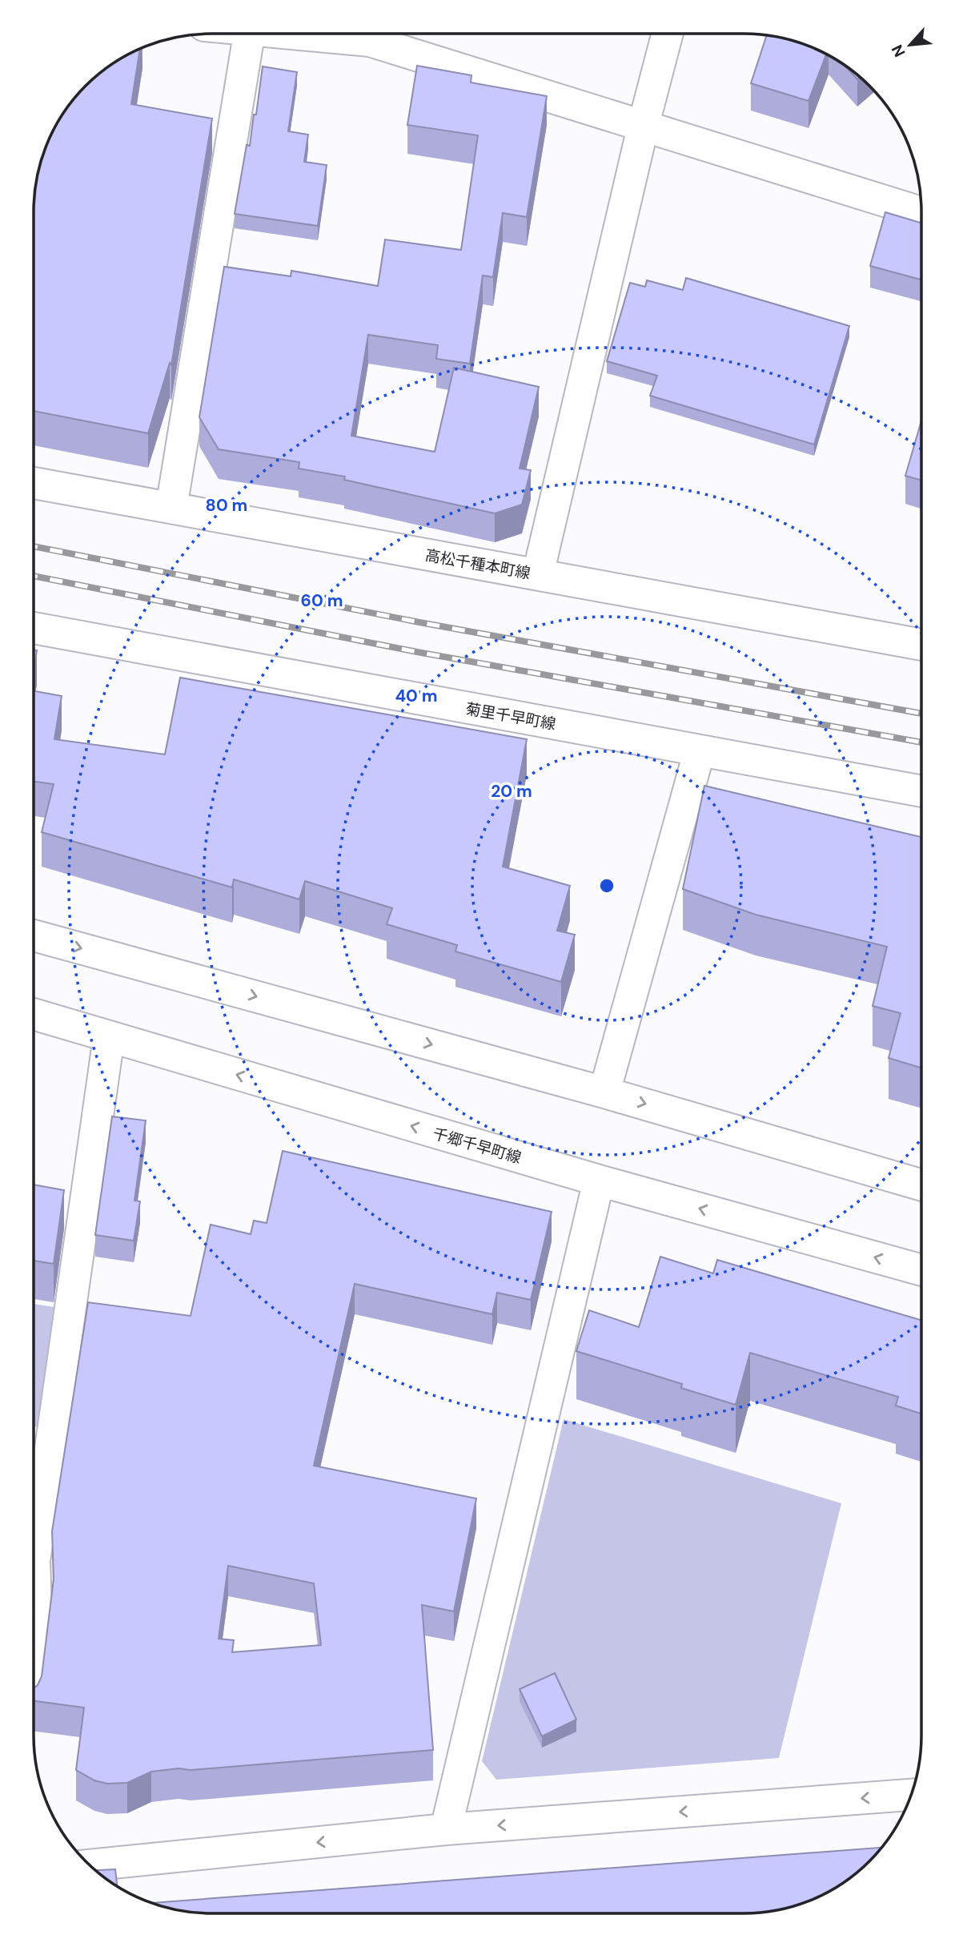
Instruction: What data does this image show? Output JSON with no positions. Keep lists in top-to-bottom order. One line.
{"streets":{"street":["高松千種本町線","菊里千早町線","千郷千早町線"]},"north":"bottom left","rings":["80 m","60 m","40 m","20 m"]}
